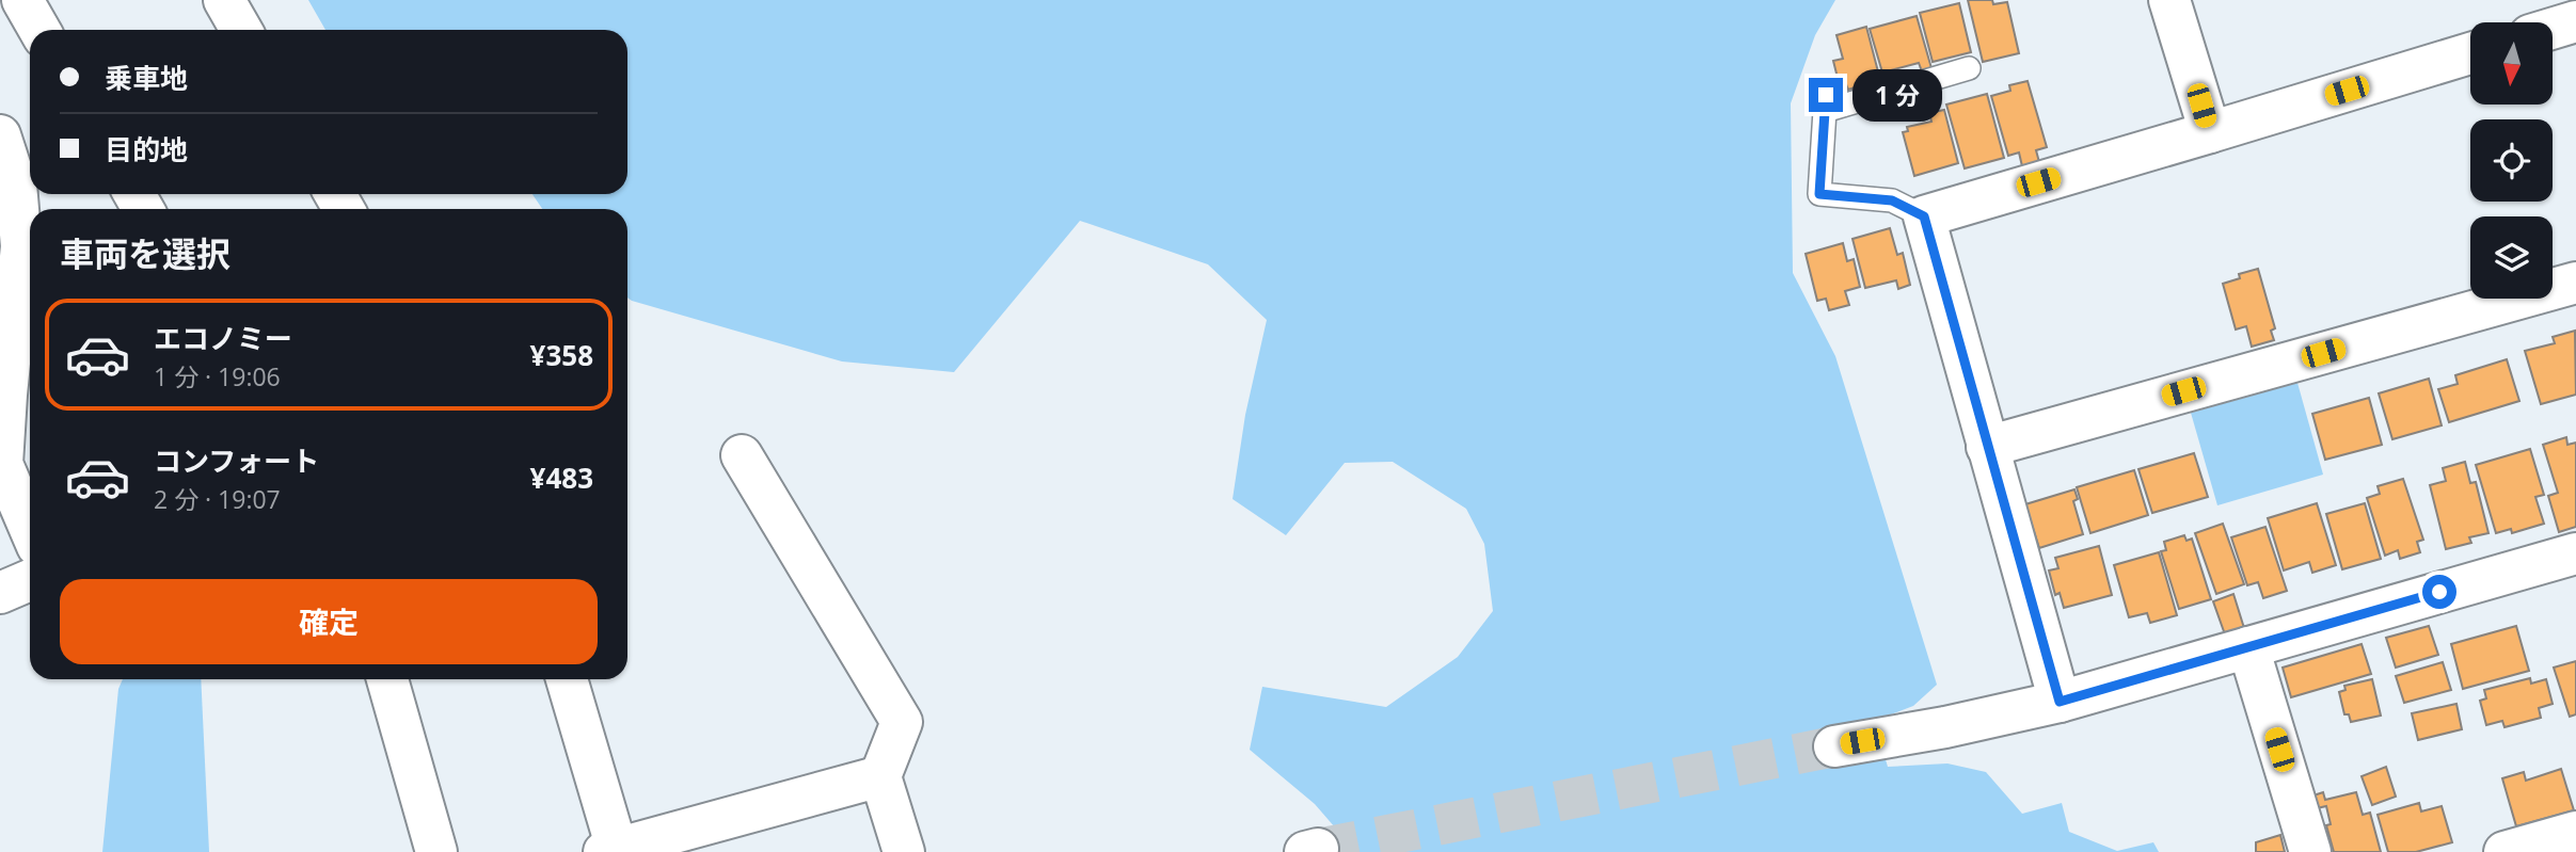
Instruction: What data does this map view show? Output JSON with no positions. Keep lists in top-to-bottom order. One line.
{"north":"bottom","page":{"banner":["乗車地","目的地"],"bubble":"1 分","heading":"車両を選択","list":[{"name":"エコノミー","note":"1 分 · 19:06","value":"¥358"},{"name":"コンフォート","note":"2 分 · 19:07","value":"¥483"}],"buttons":"確定"}}
